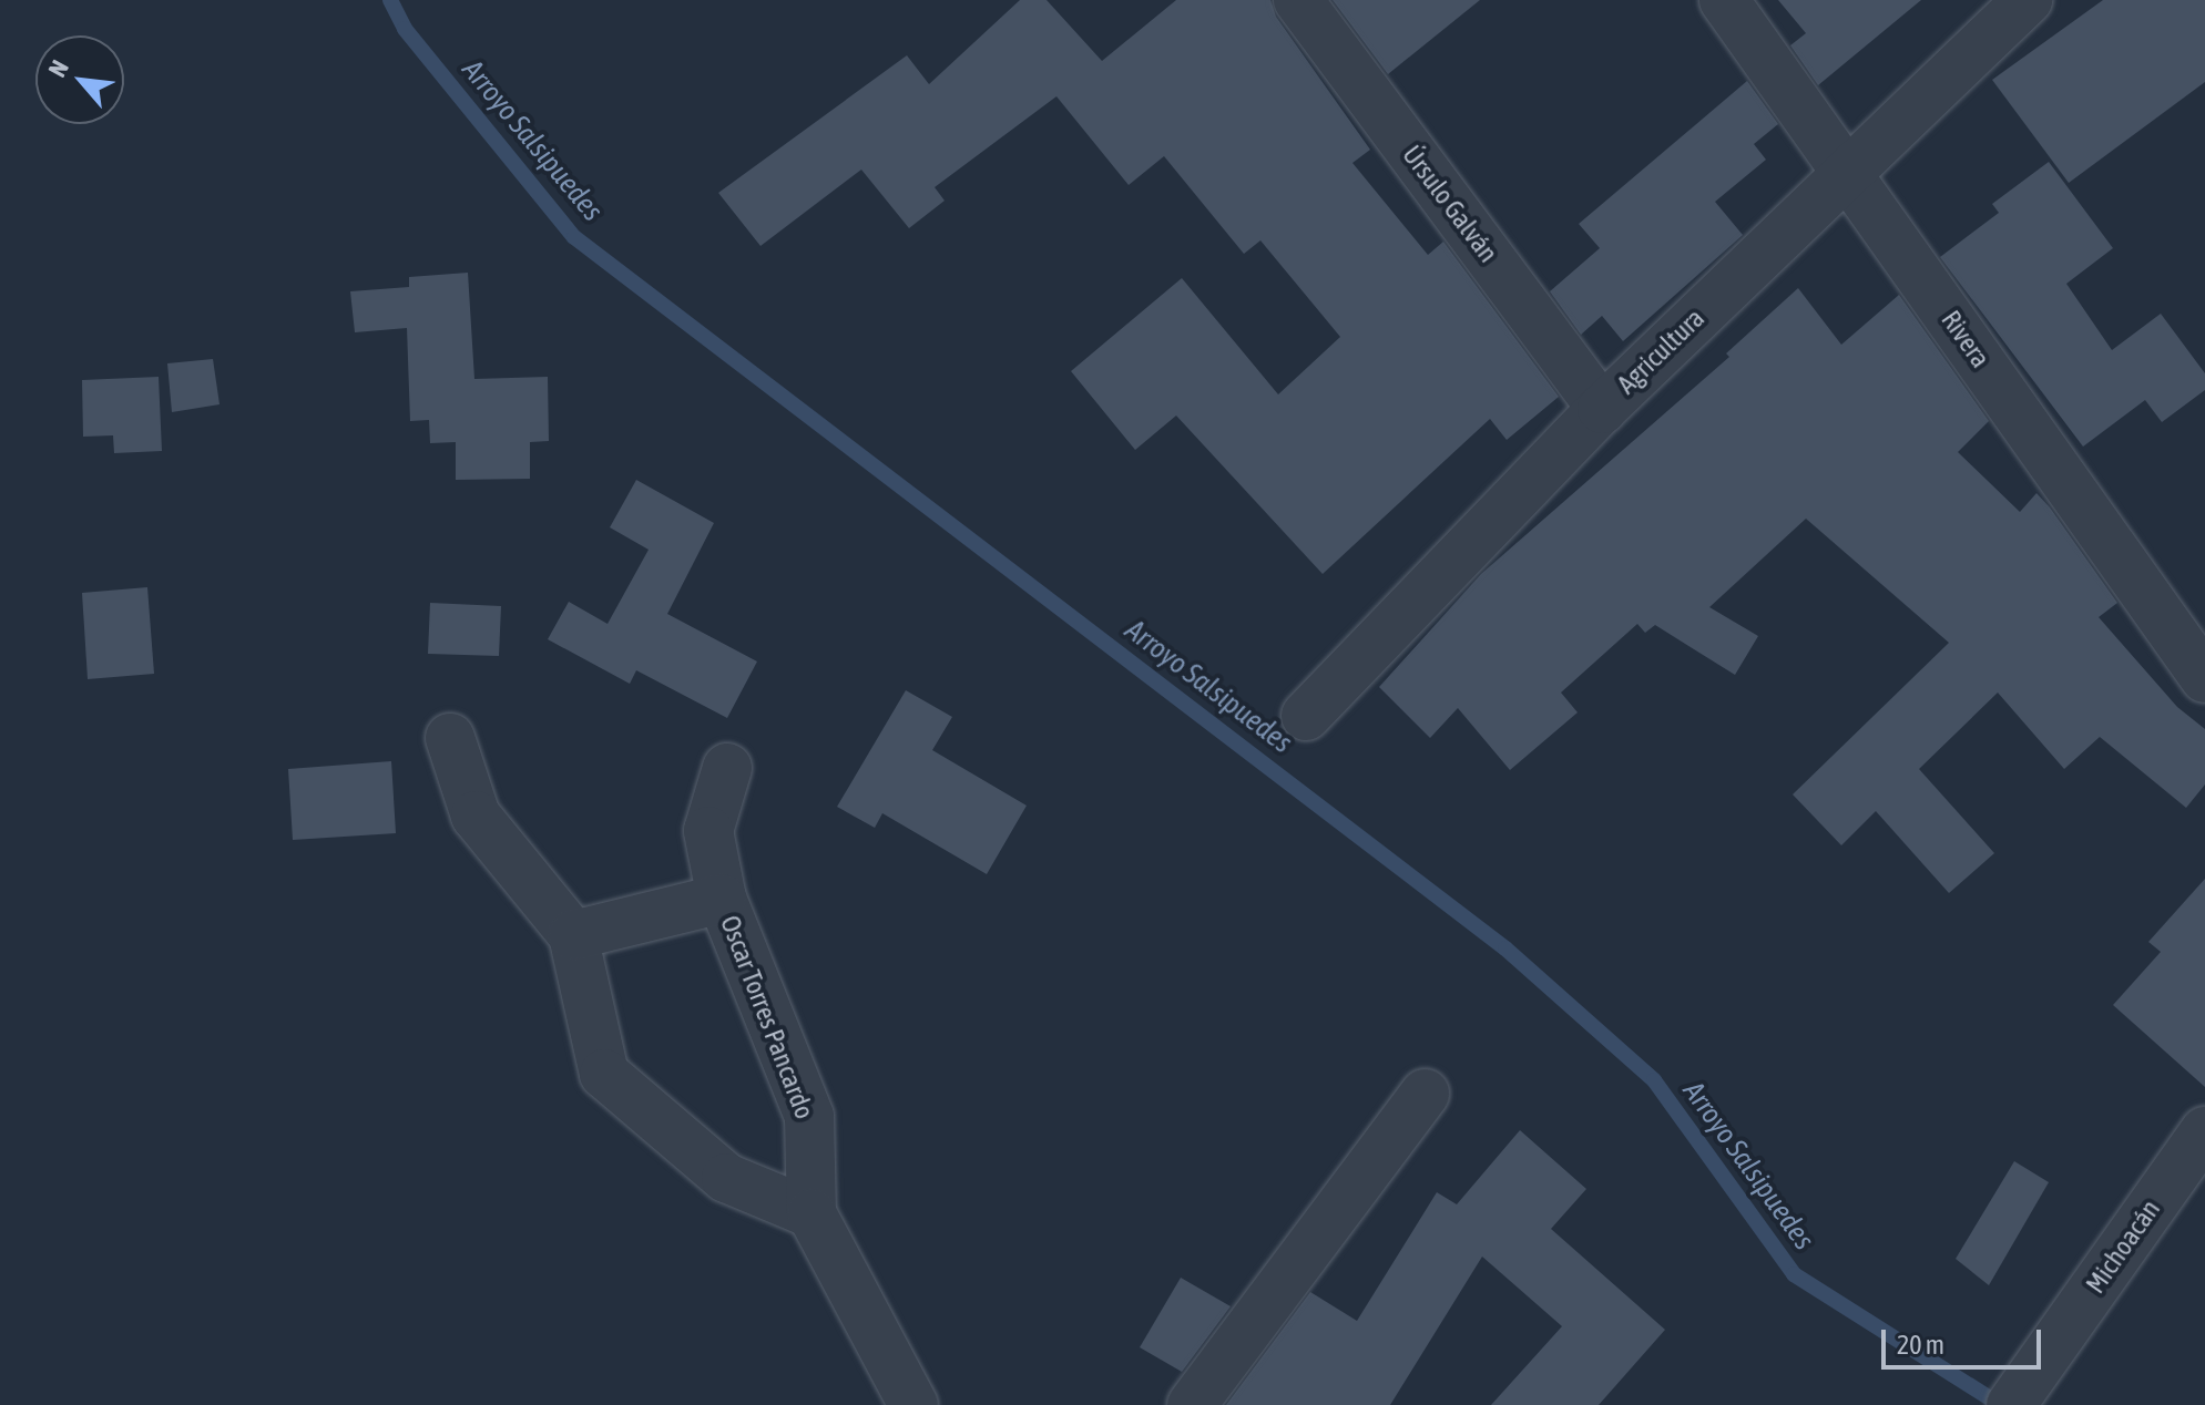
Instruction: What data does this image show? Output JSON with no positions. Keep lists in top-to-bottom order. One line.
{"streets":{"street":["Úrsulo Galván","Rivera","Agricultura","Oscar Torres Pancardo","Michoacán"]},"crossings":[["Úrsulo Galván","Agricultura"],["Rivera","Agricultura"]],"water":["Arroyo Salsipuedes"],"scale_bar":"20 m","north":"top left"}
